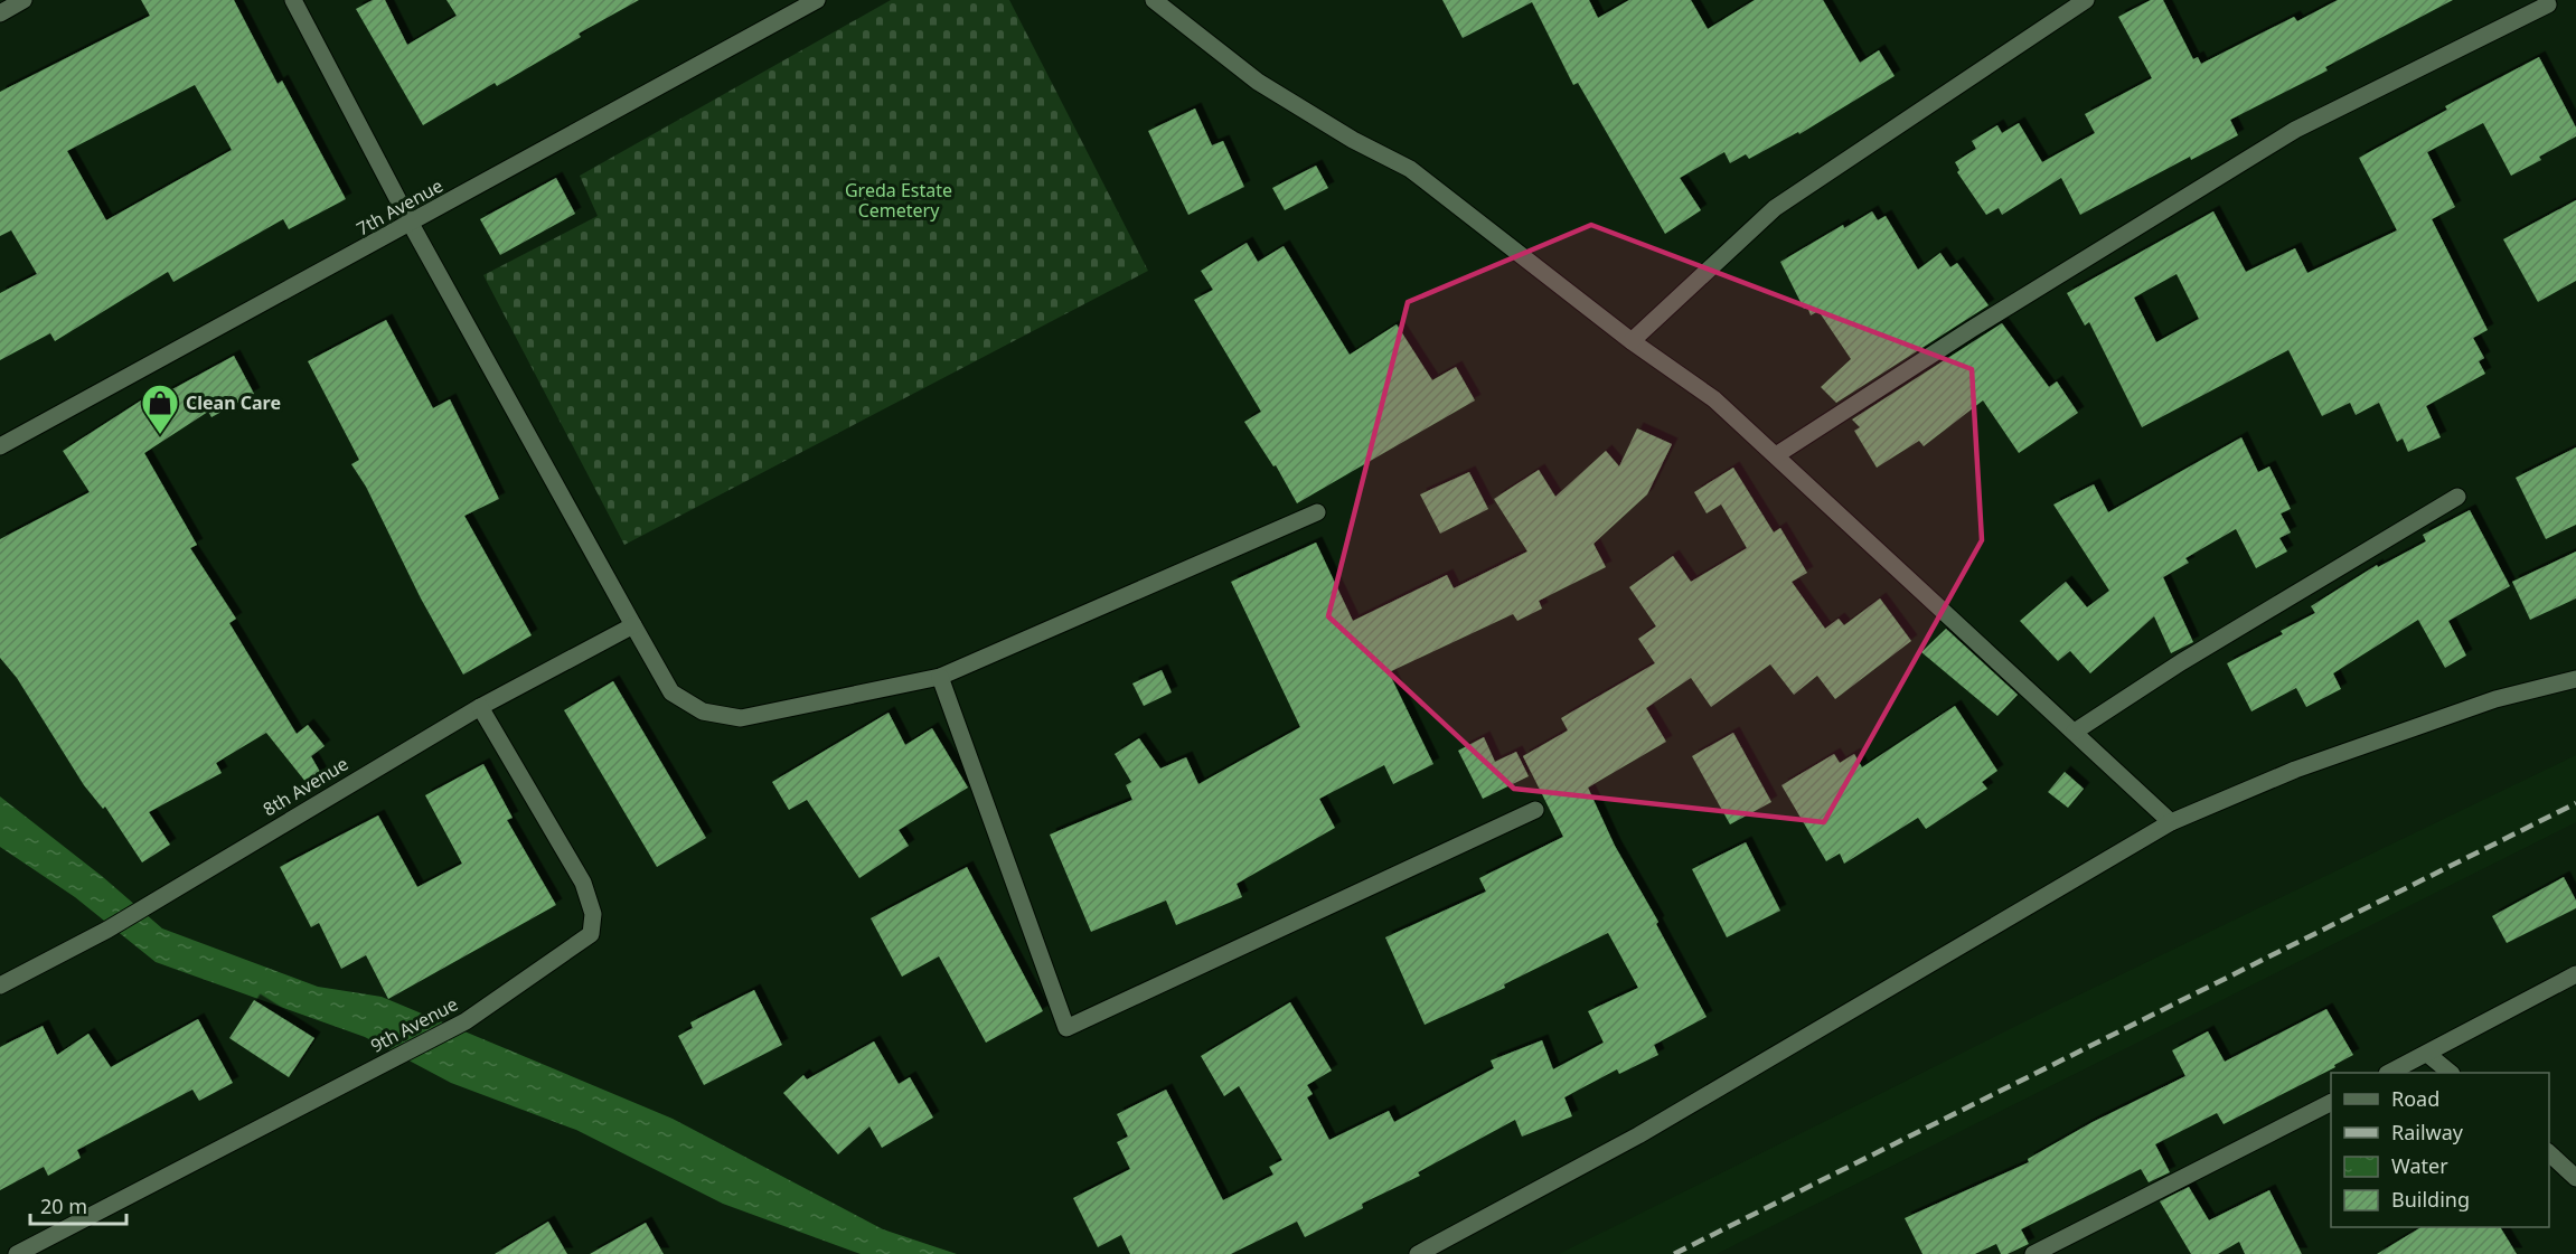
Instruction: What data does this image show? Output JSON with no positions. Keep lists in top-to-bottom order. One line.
{"streets":{"street":["7th Avenue","8th Avenue","9th Avenue"]},"crossings":[["8th Avenue","9th Avenue"]],"parks":["Greda Estate Cemetery"],"places":{"shop":["Clean Care"]},"legend":["Road","Railway","Water","Building"],"scale_bar":"20 m"}
